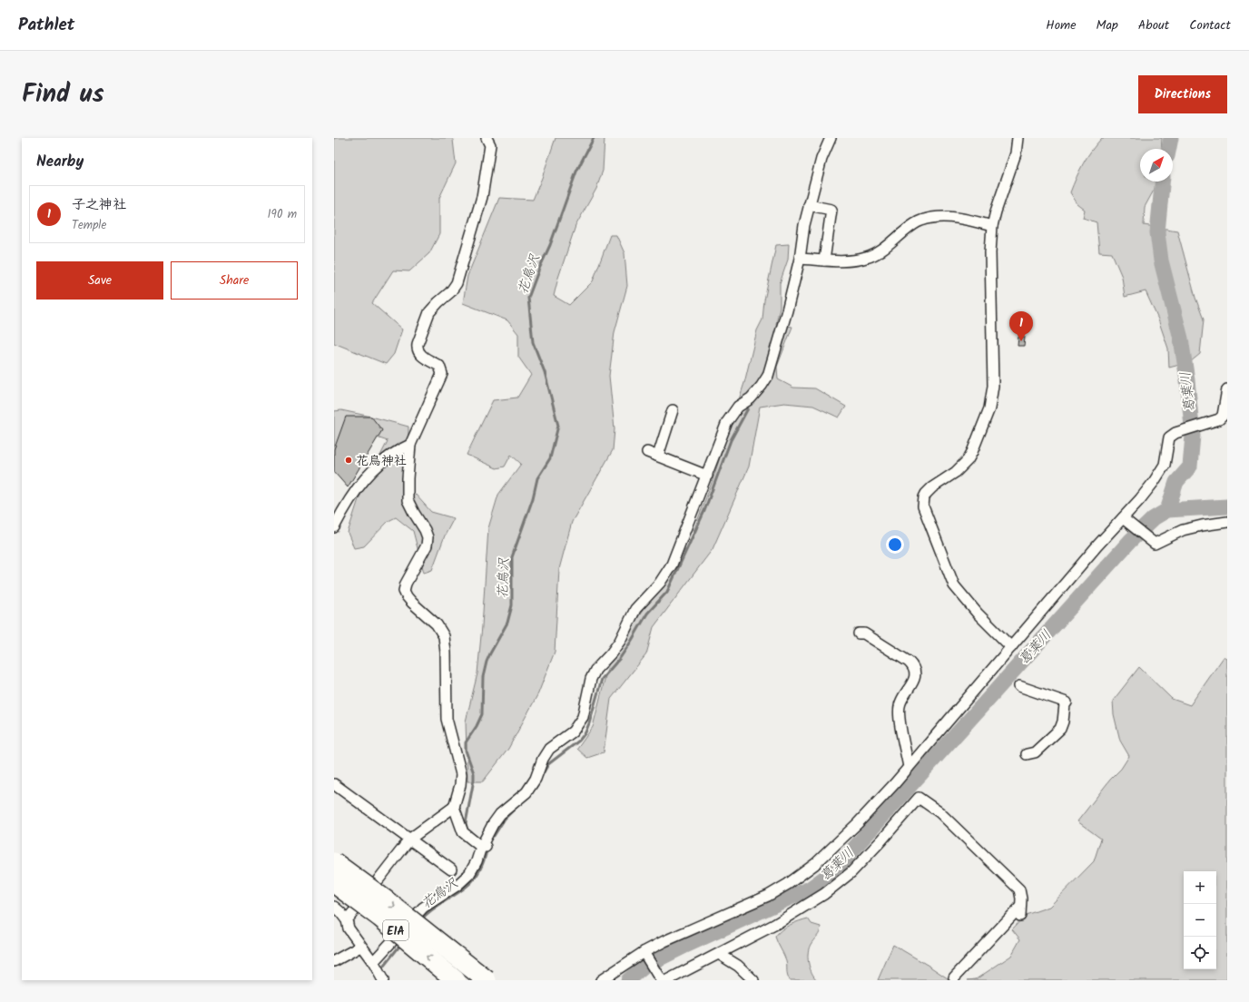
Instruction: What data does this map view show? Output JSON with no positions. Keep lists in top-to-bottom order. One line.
{"streets":{"highway":["E1A"]},"water":["花鳥沢","葛葉川"],"places":["花鳥神社"],"north":"top right","page":{"header":"Pathlet","nav":["Home","Map","About","Contact"],"title":"Find us","buttons":["Directions",["Save","Share"]],"heading":"Nearby","list":[{"mark":"1","name":"子之神社","note":"Temple","value":"190 m"}],"pins":"1","map_buttons":["+","−"]}}
